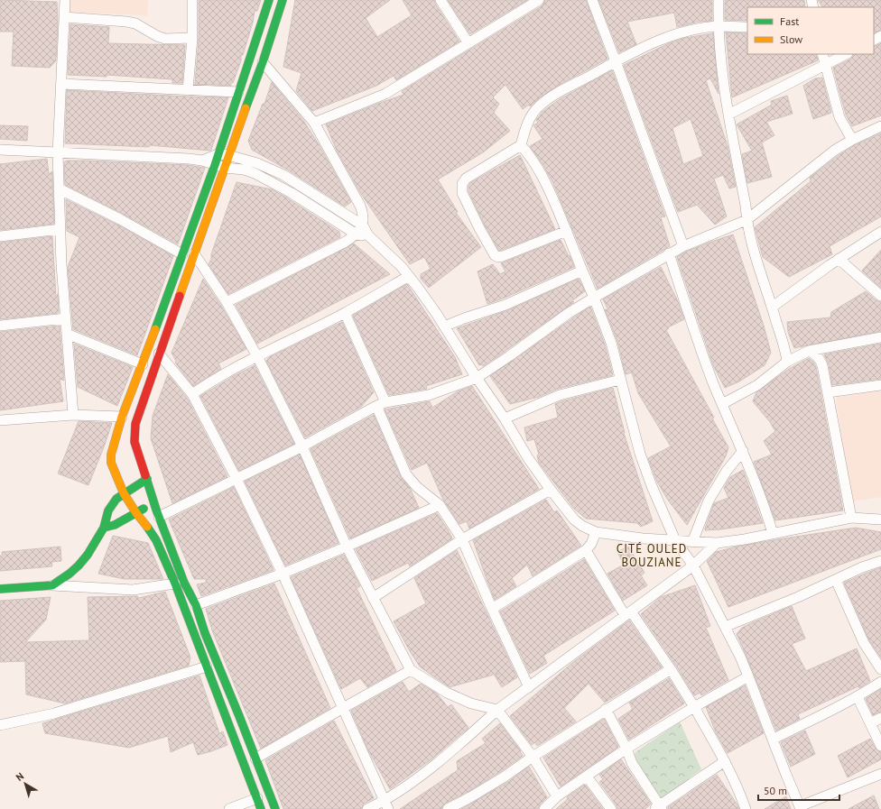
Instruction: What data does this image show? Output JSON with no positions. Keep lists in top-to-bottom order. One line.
{"districts":["CITÉ OULED BOUZIANE"],"legend":["Fast","Slow"],"scale_bar":"50 m","north":"top left"}
